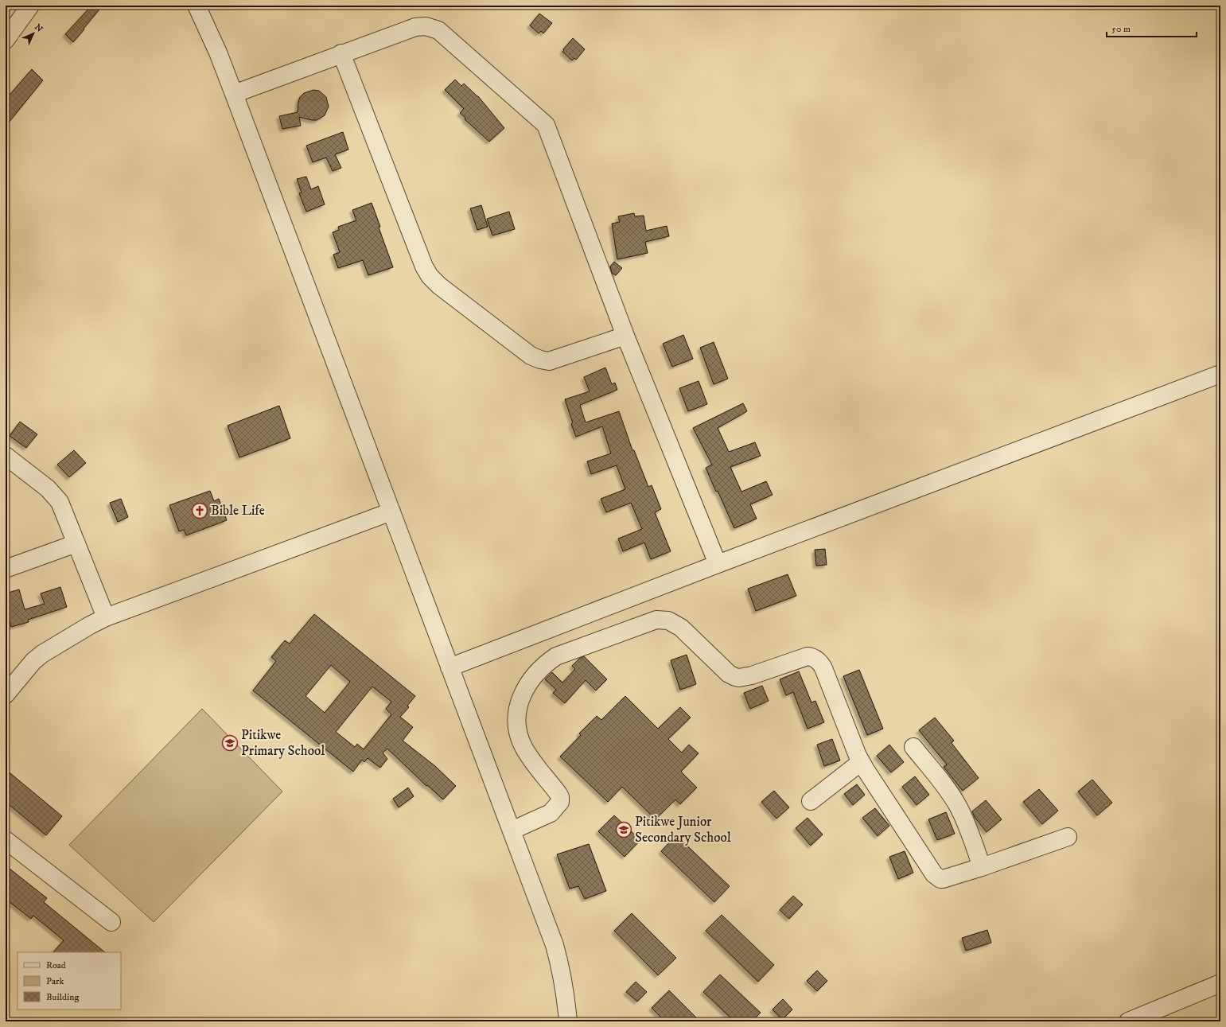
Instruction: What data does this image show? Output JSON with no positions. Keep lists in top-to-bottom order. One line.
{"places":{"church":["Bible Life"],"school or university":["Pitikwe Primary School","Pitikwe Junior Secondary School"]},"legend":["Road","Park","Building"],"scale_bar":"50 m","north":"top right"}
